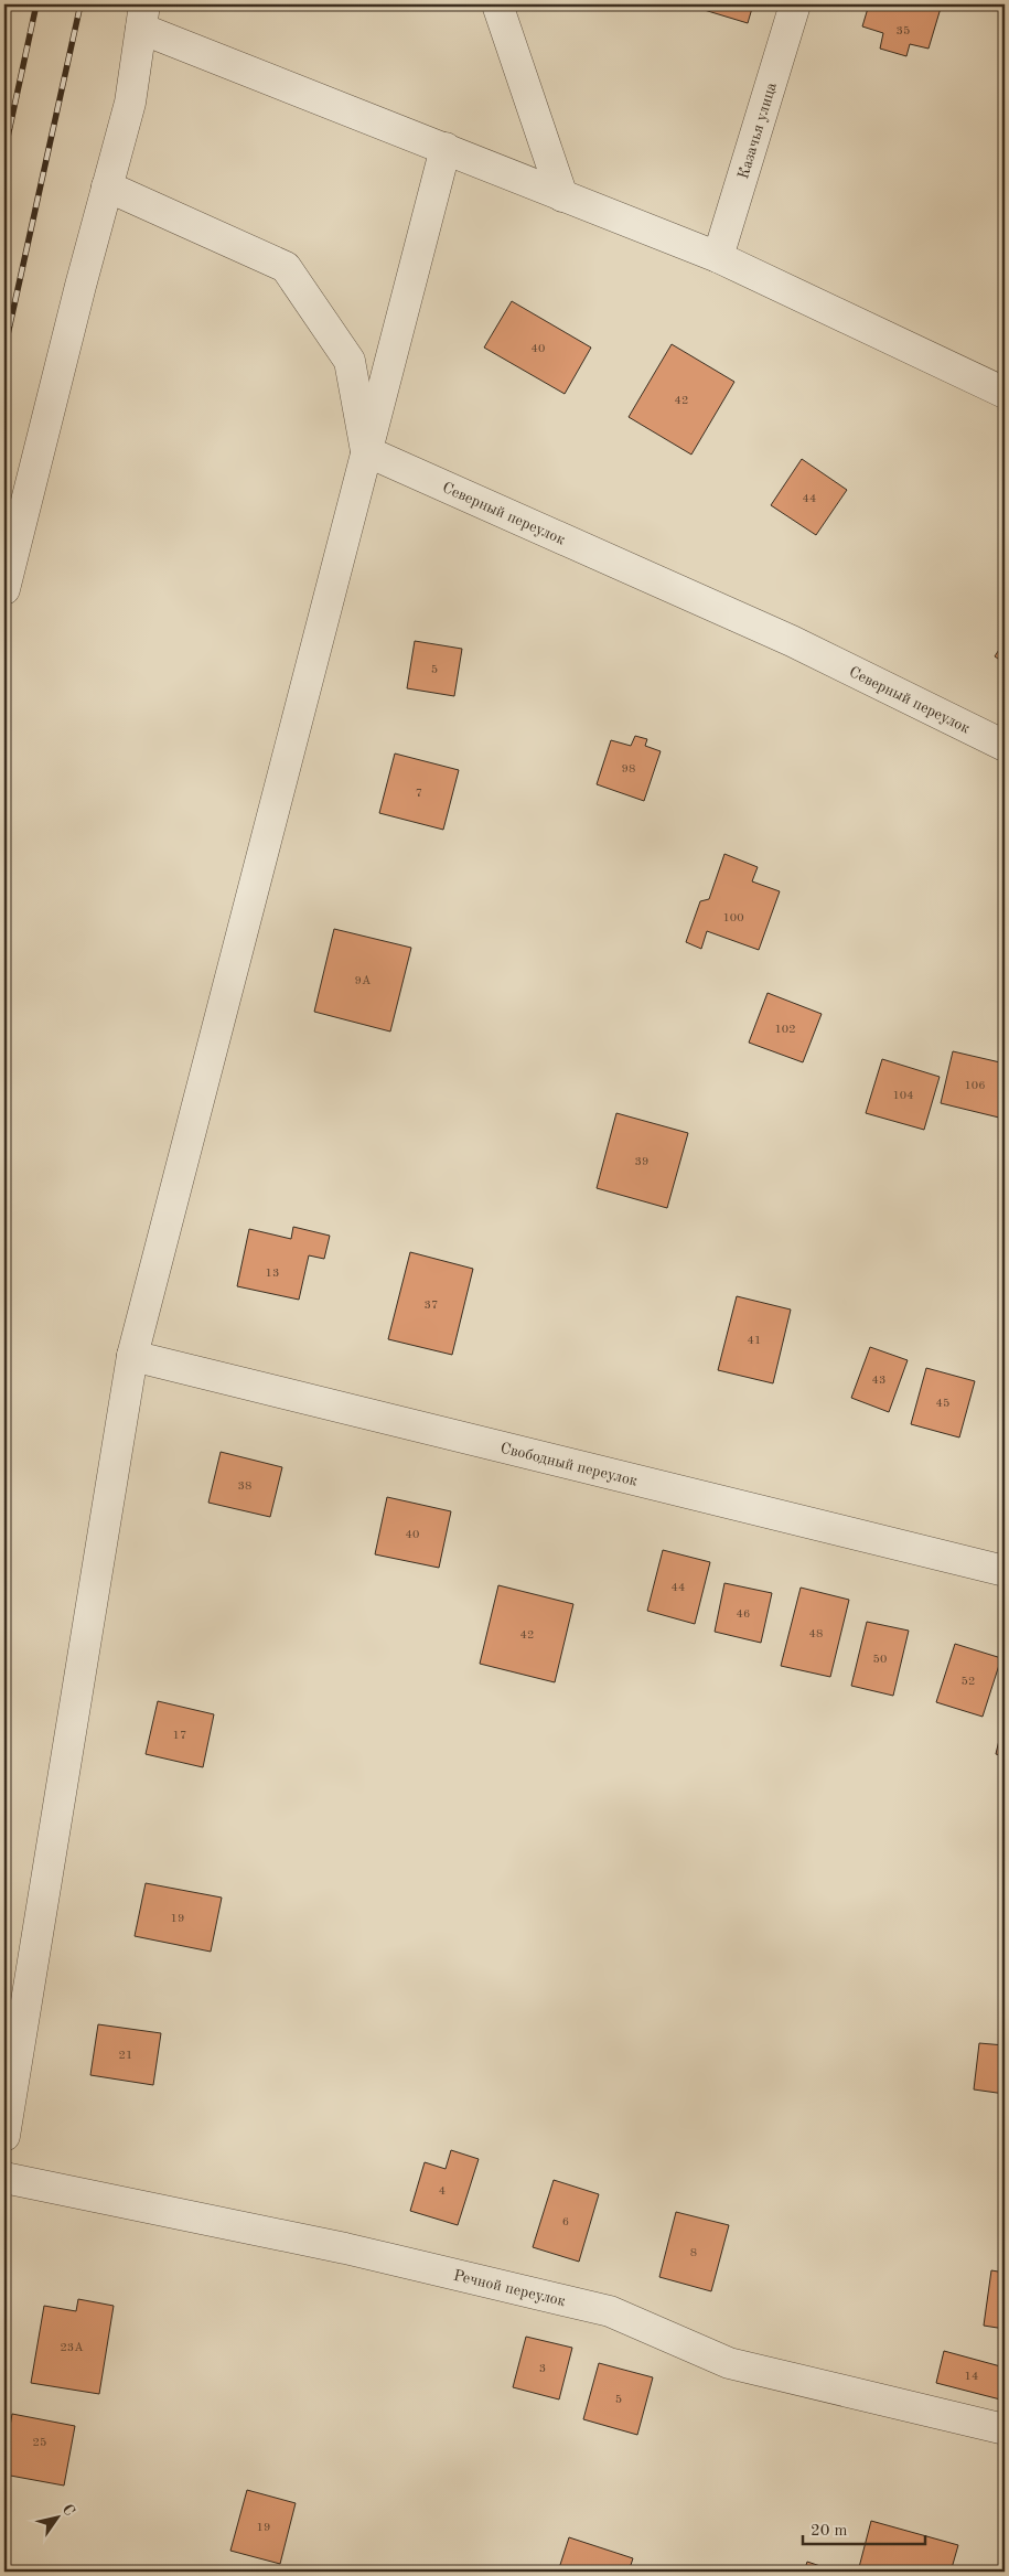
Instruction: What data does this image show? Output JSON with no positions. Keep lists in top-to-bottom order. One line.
{"streets":{"street":["Казачья улица","Северный переулок","Свободный переулок","Речной переулок"]},"house_numbers":["35","40","42","44","5","98","7","100","9А","102","106","104","39","13","37","41","43","45","38","40","44","46","48","42","50","52","17","19","21","4","6","8","23А","3","14","5","25","19"],"scale_bar":"20 m","north":"top right"}
